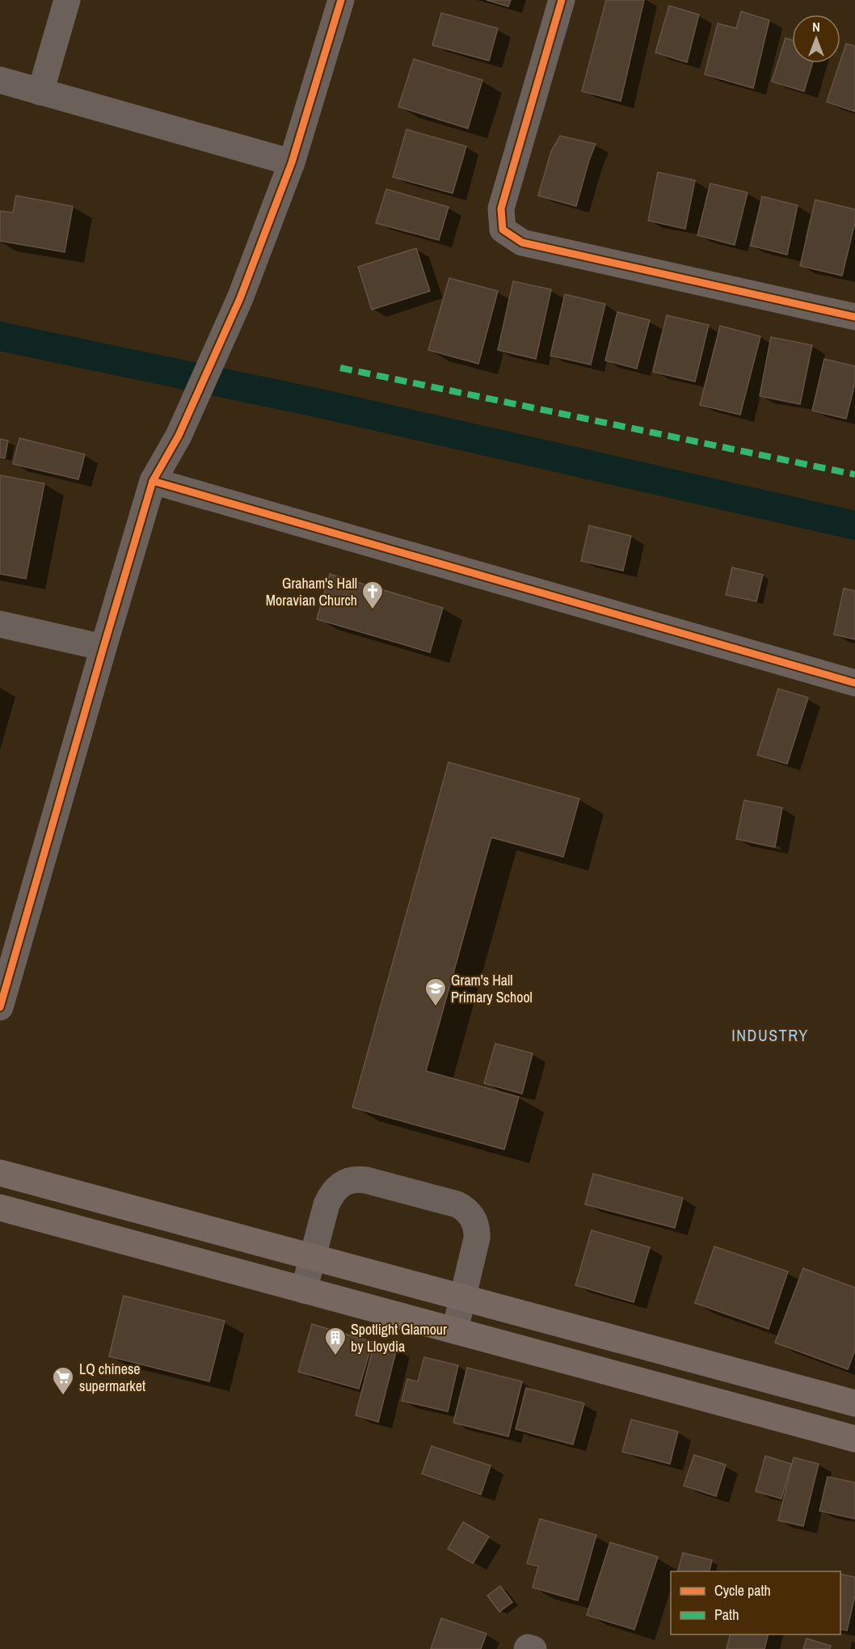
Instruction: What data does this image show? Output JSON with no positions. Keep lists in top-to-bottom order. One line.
{"districts":["INDUSTRY"],"places":{"church":["Graham's Hall Moravian Church"],"school or university":["Gram's Hall Primary School"],"building":["Spotlight Glamour by Lloydia"],"supermarket":["LQ chinese supermarket"]},"legend":["Cycle path","Path"],"north":"top"}
